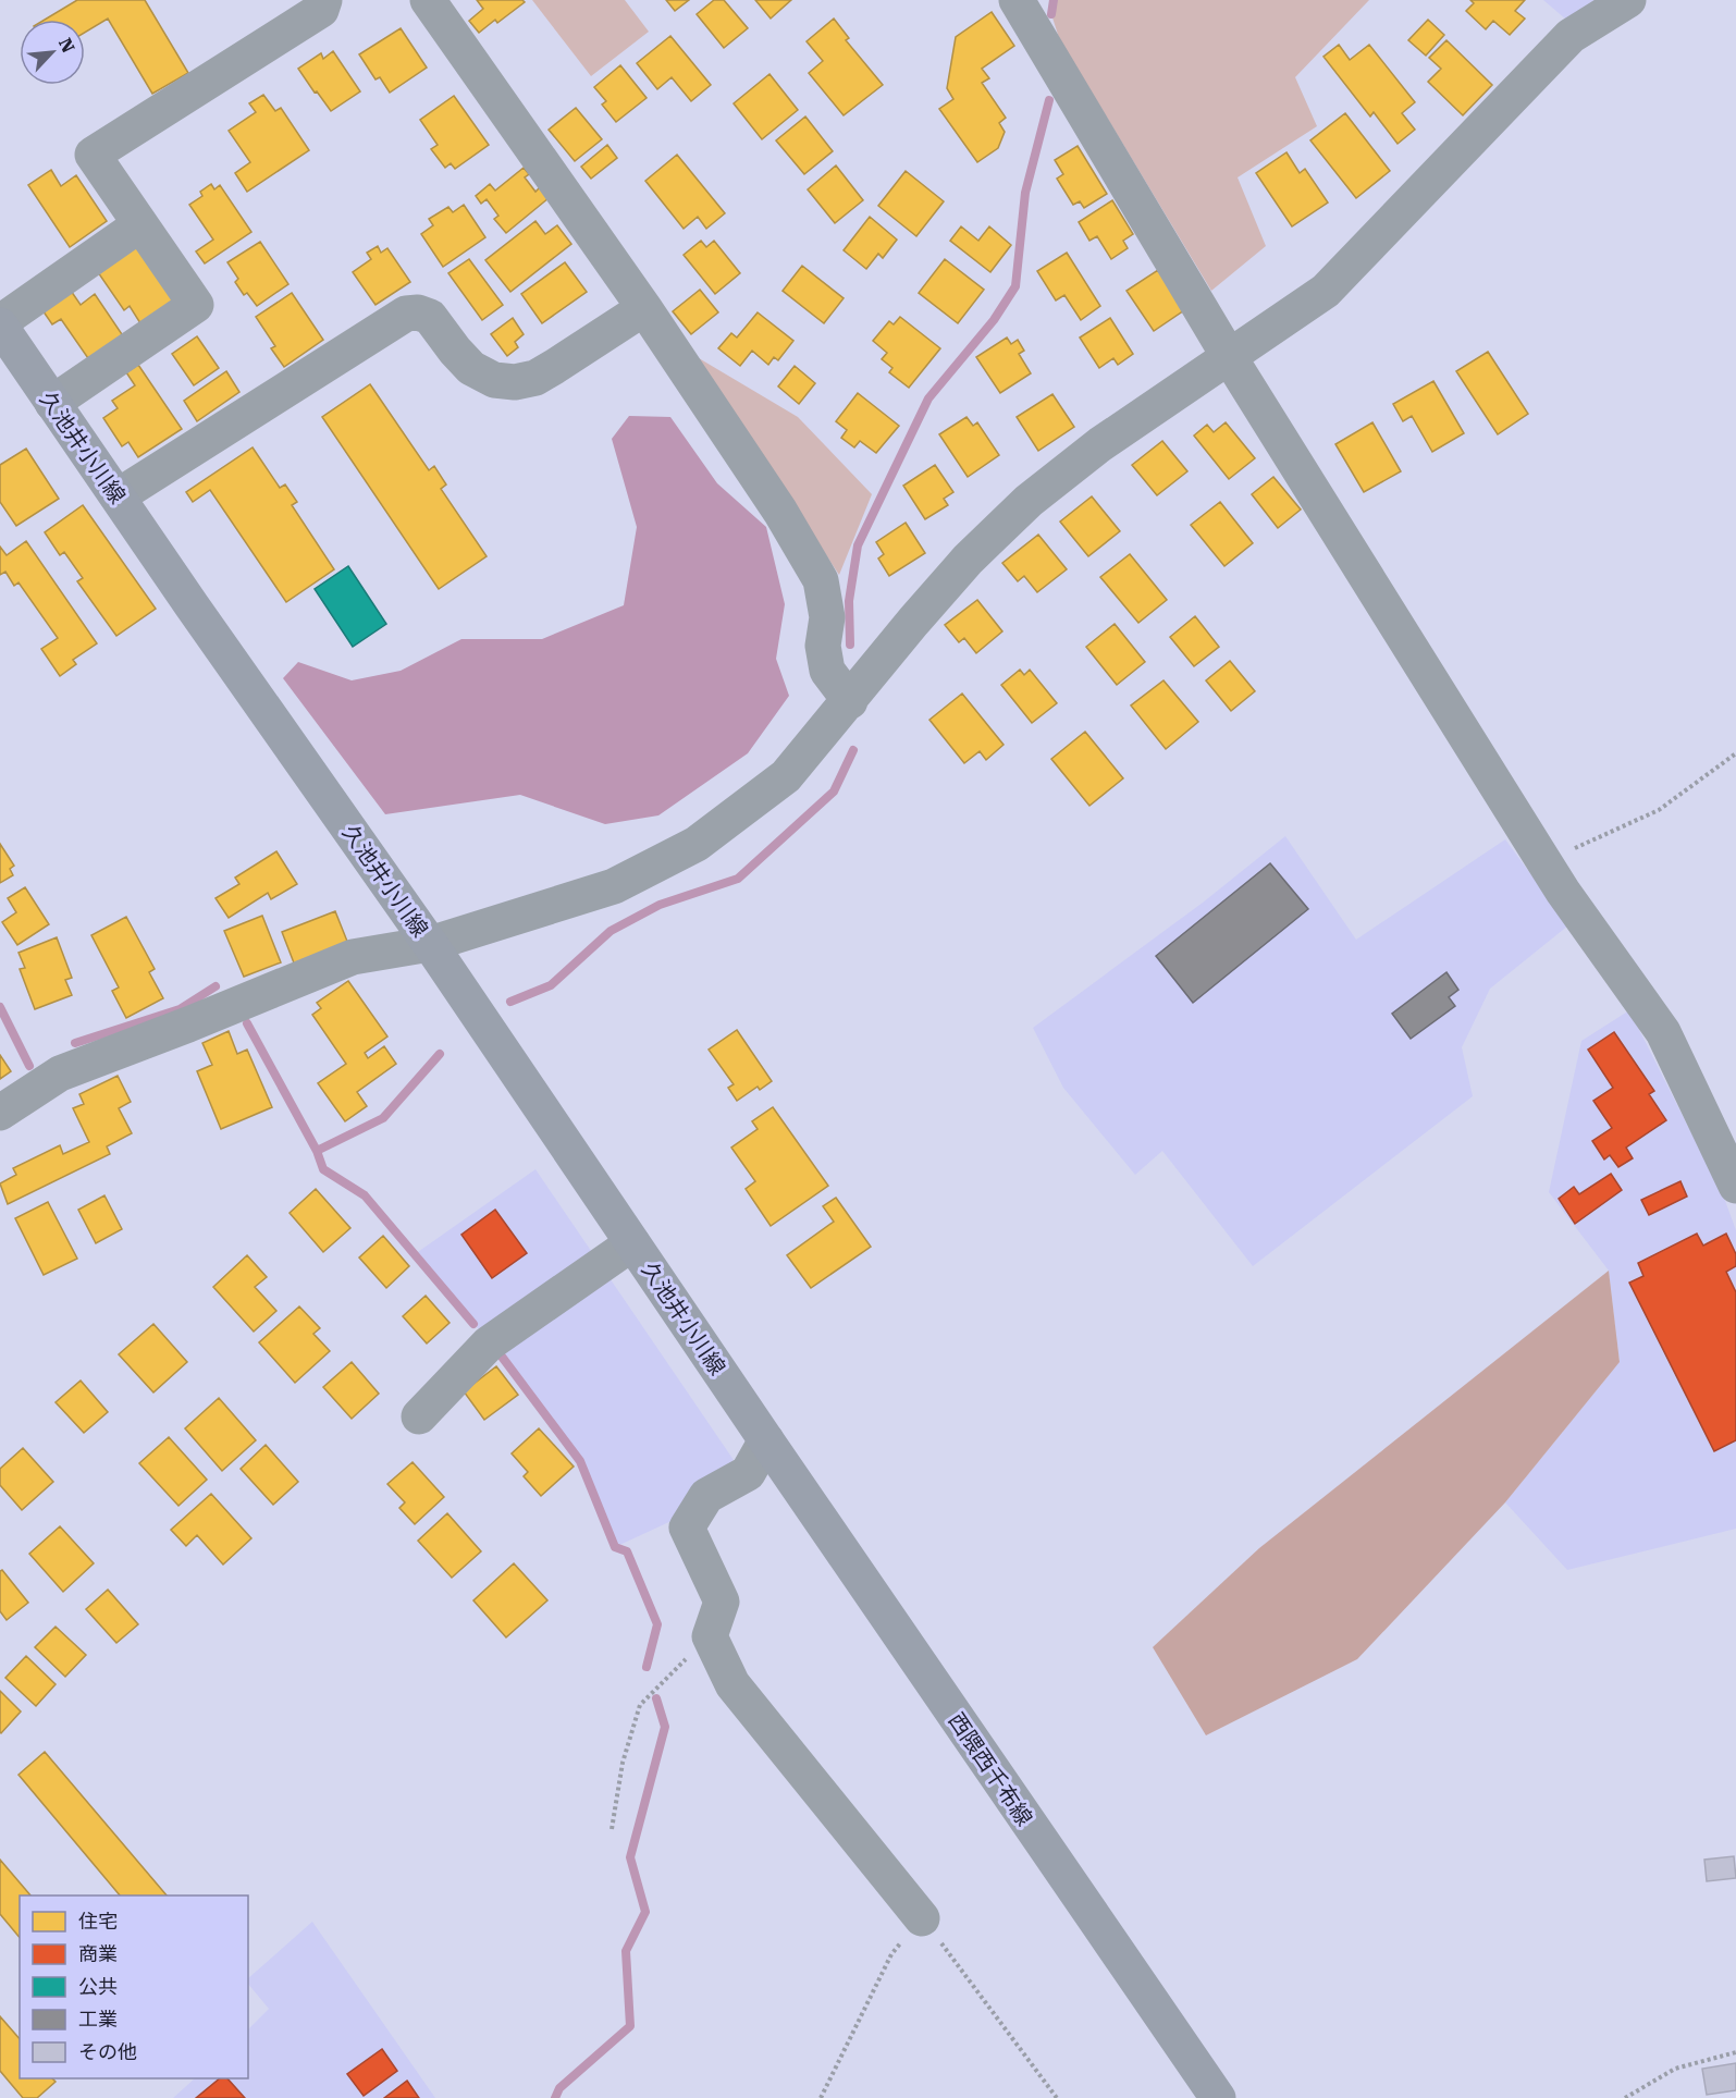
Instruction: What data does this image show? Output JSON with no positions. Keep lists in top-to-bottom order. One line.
{"streets":{"street":["久池井小川線","西隈西千布線"]},"crossings":[["久池井小川線","西隈西千布線"]],"legend":["住宅","商業","公共","工業","その他"],"north":"top right"}
